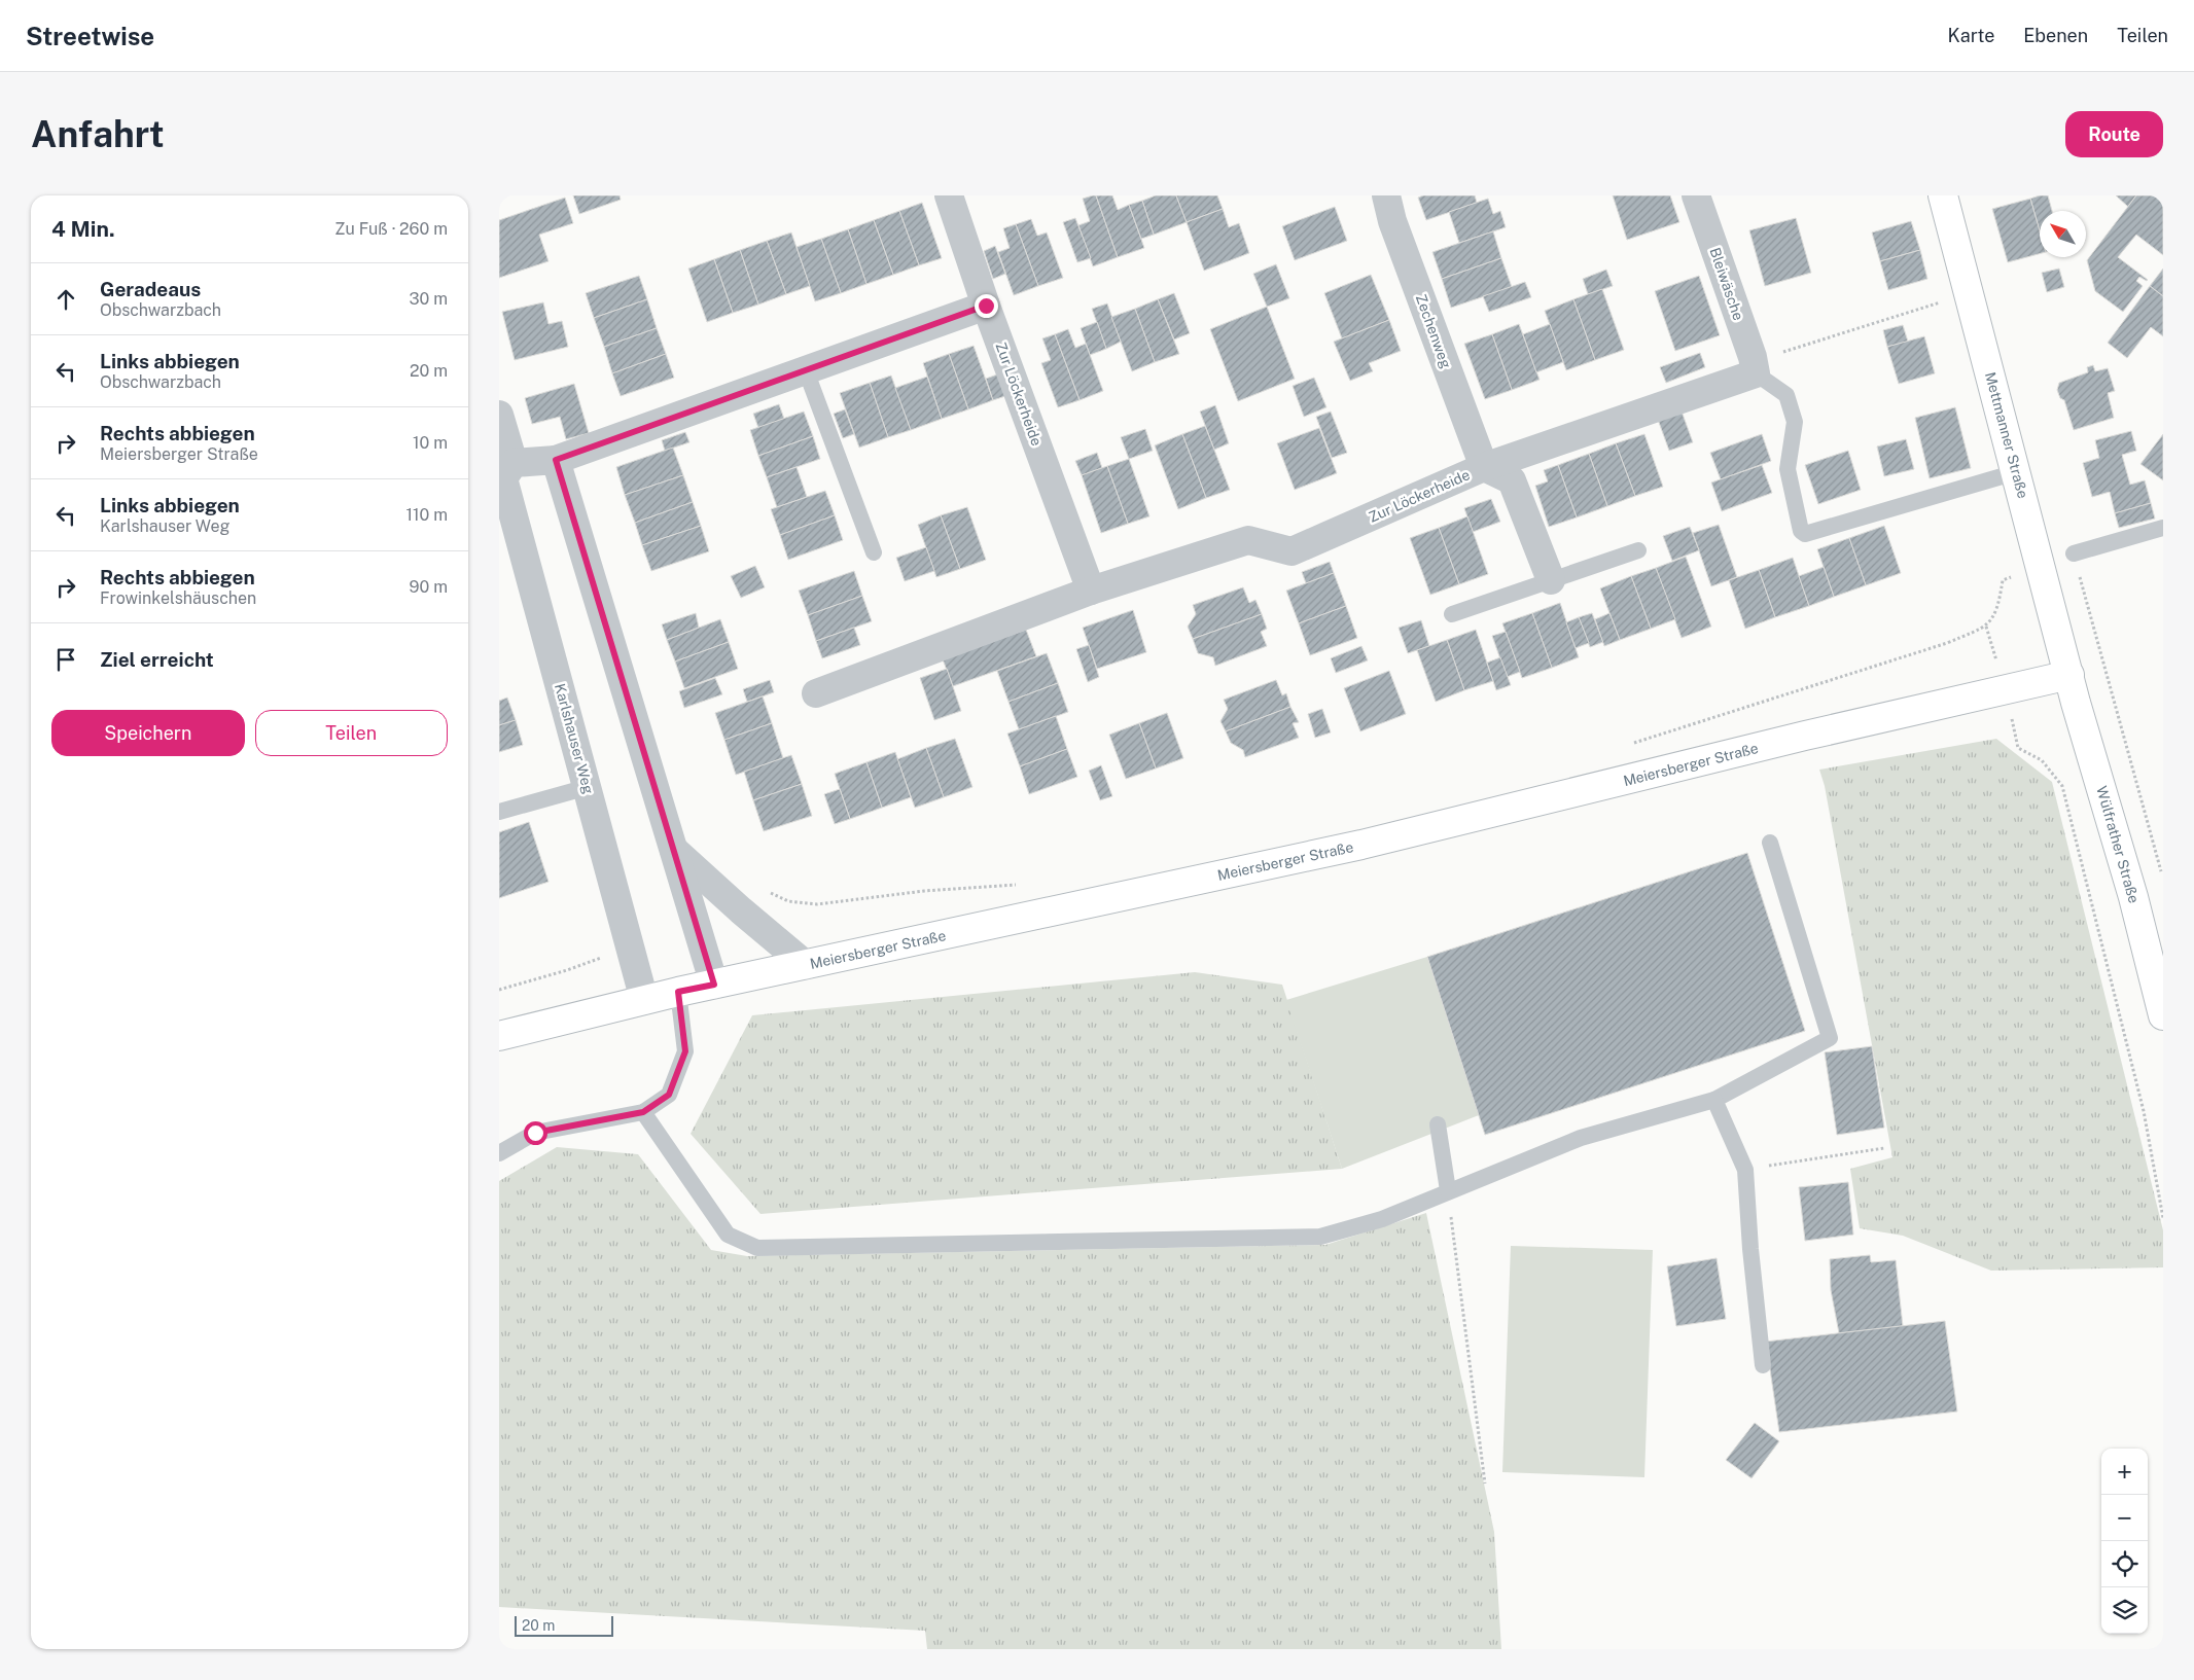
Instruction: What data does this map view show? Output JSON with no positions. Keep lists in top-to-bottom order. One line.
{"streets":{"main road":["Mettmanner Straße","Meiersberger Straße","Wülfrather Straße"],"street":["Bleiwäsche","Zechenweg","Zur Löckerheide","Karlshauser Weg"]},"crossings":[["Bleiwäsche","Zur Löckerheide"],["Zechenweg","Zur Löckerheide"],["Mettmanner Straße","Meiersberger Straße"],["Mettmanner Straße","Wülfrather Straße"],["Karlshauser Weg","Meiersberger Straße"],["Meiersberger Straße","Wülfrather Straße"]],"scale_bar":"20 m","north":"top left","page":{"header":"Streetwise","nav":["Karte","Ebenen","Teilen"],"buttons":["Route",["Speichern","Teilen"]],"title":"Anfahrt","heading":["4 Min.","Zu Fuß · 260 m"],"list":[["Geradeaus","Obschwarzbach","30 m"],["Links abbiegen","Obschwarzbach","20 m"],["Rechts abbiegen","Meiersberger Straße","10 m"],["Links abbiegen","Karlshauser Weg","110 m"],["Rechts abbiegen","Frowinkelshäuschen","90 m"],"Ziel erreicht"],"map_buttons":["+","−"],"scale":"20 m"}}
